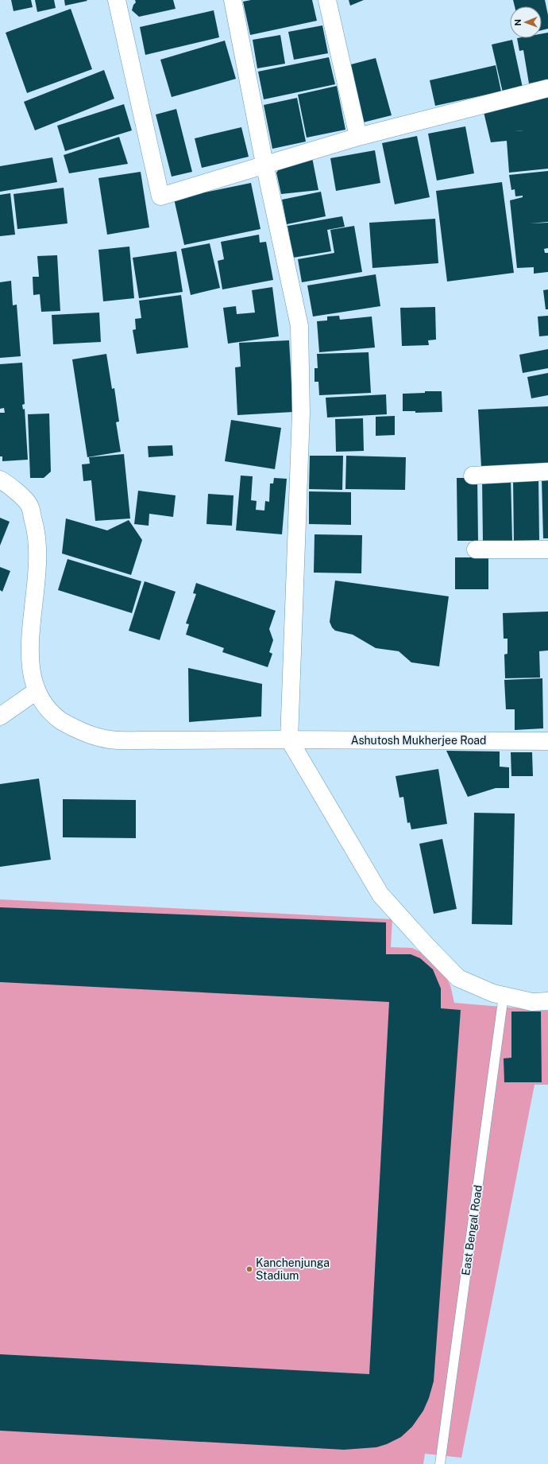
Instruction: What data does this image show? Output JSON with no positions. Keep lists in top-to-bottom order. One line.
{"streets":{"street":["Ashutosh Mukherjee Road"],"lane":["East Bengal Road"]},"places":["Kanchenjunga Stadium"],"north":"left"}
